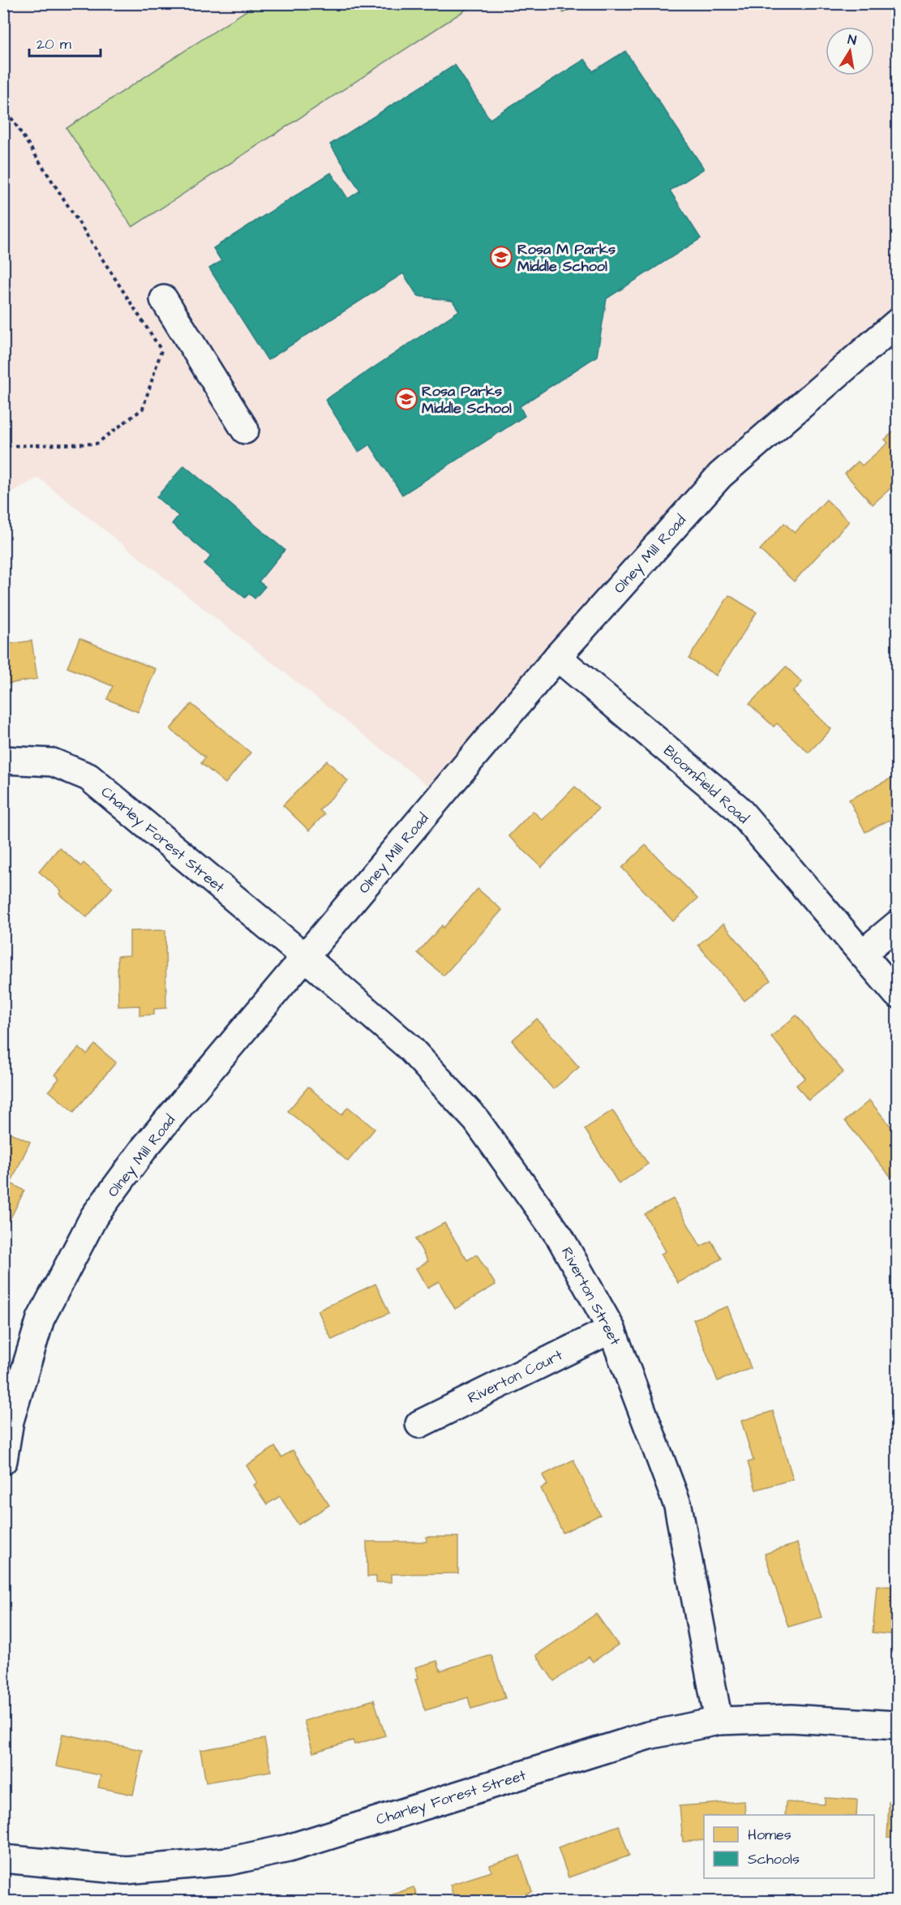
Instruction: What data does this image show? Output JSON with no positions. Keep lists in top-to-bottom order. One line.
{"streets":{"street":["Olney Mill Road","Bloomfield Road","Charley Forest Street","Riverton Street","Riverton Court"]},"crossings":[["Olney Mill Road","Bloomfield Road"],["Olney Mill Road","Charley Forest Street"],["Olney Mill Road","Riverton Street"],["Charley Forest Street","Riverton Street"],["Riverton Street","Riverton Court"]],"places":{"school or university":["Rosa M Parks Middle School","Rosa Parks Middle School"]},"legend":["Homes","Schools"],"scale_bar":"20 m","north":"top"}
